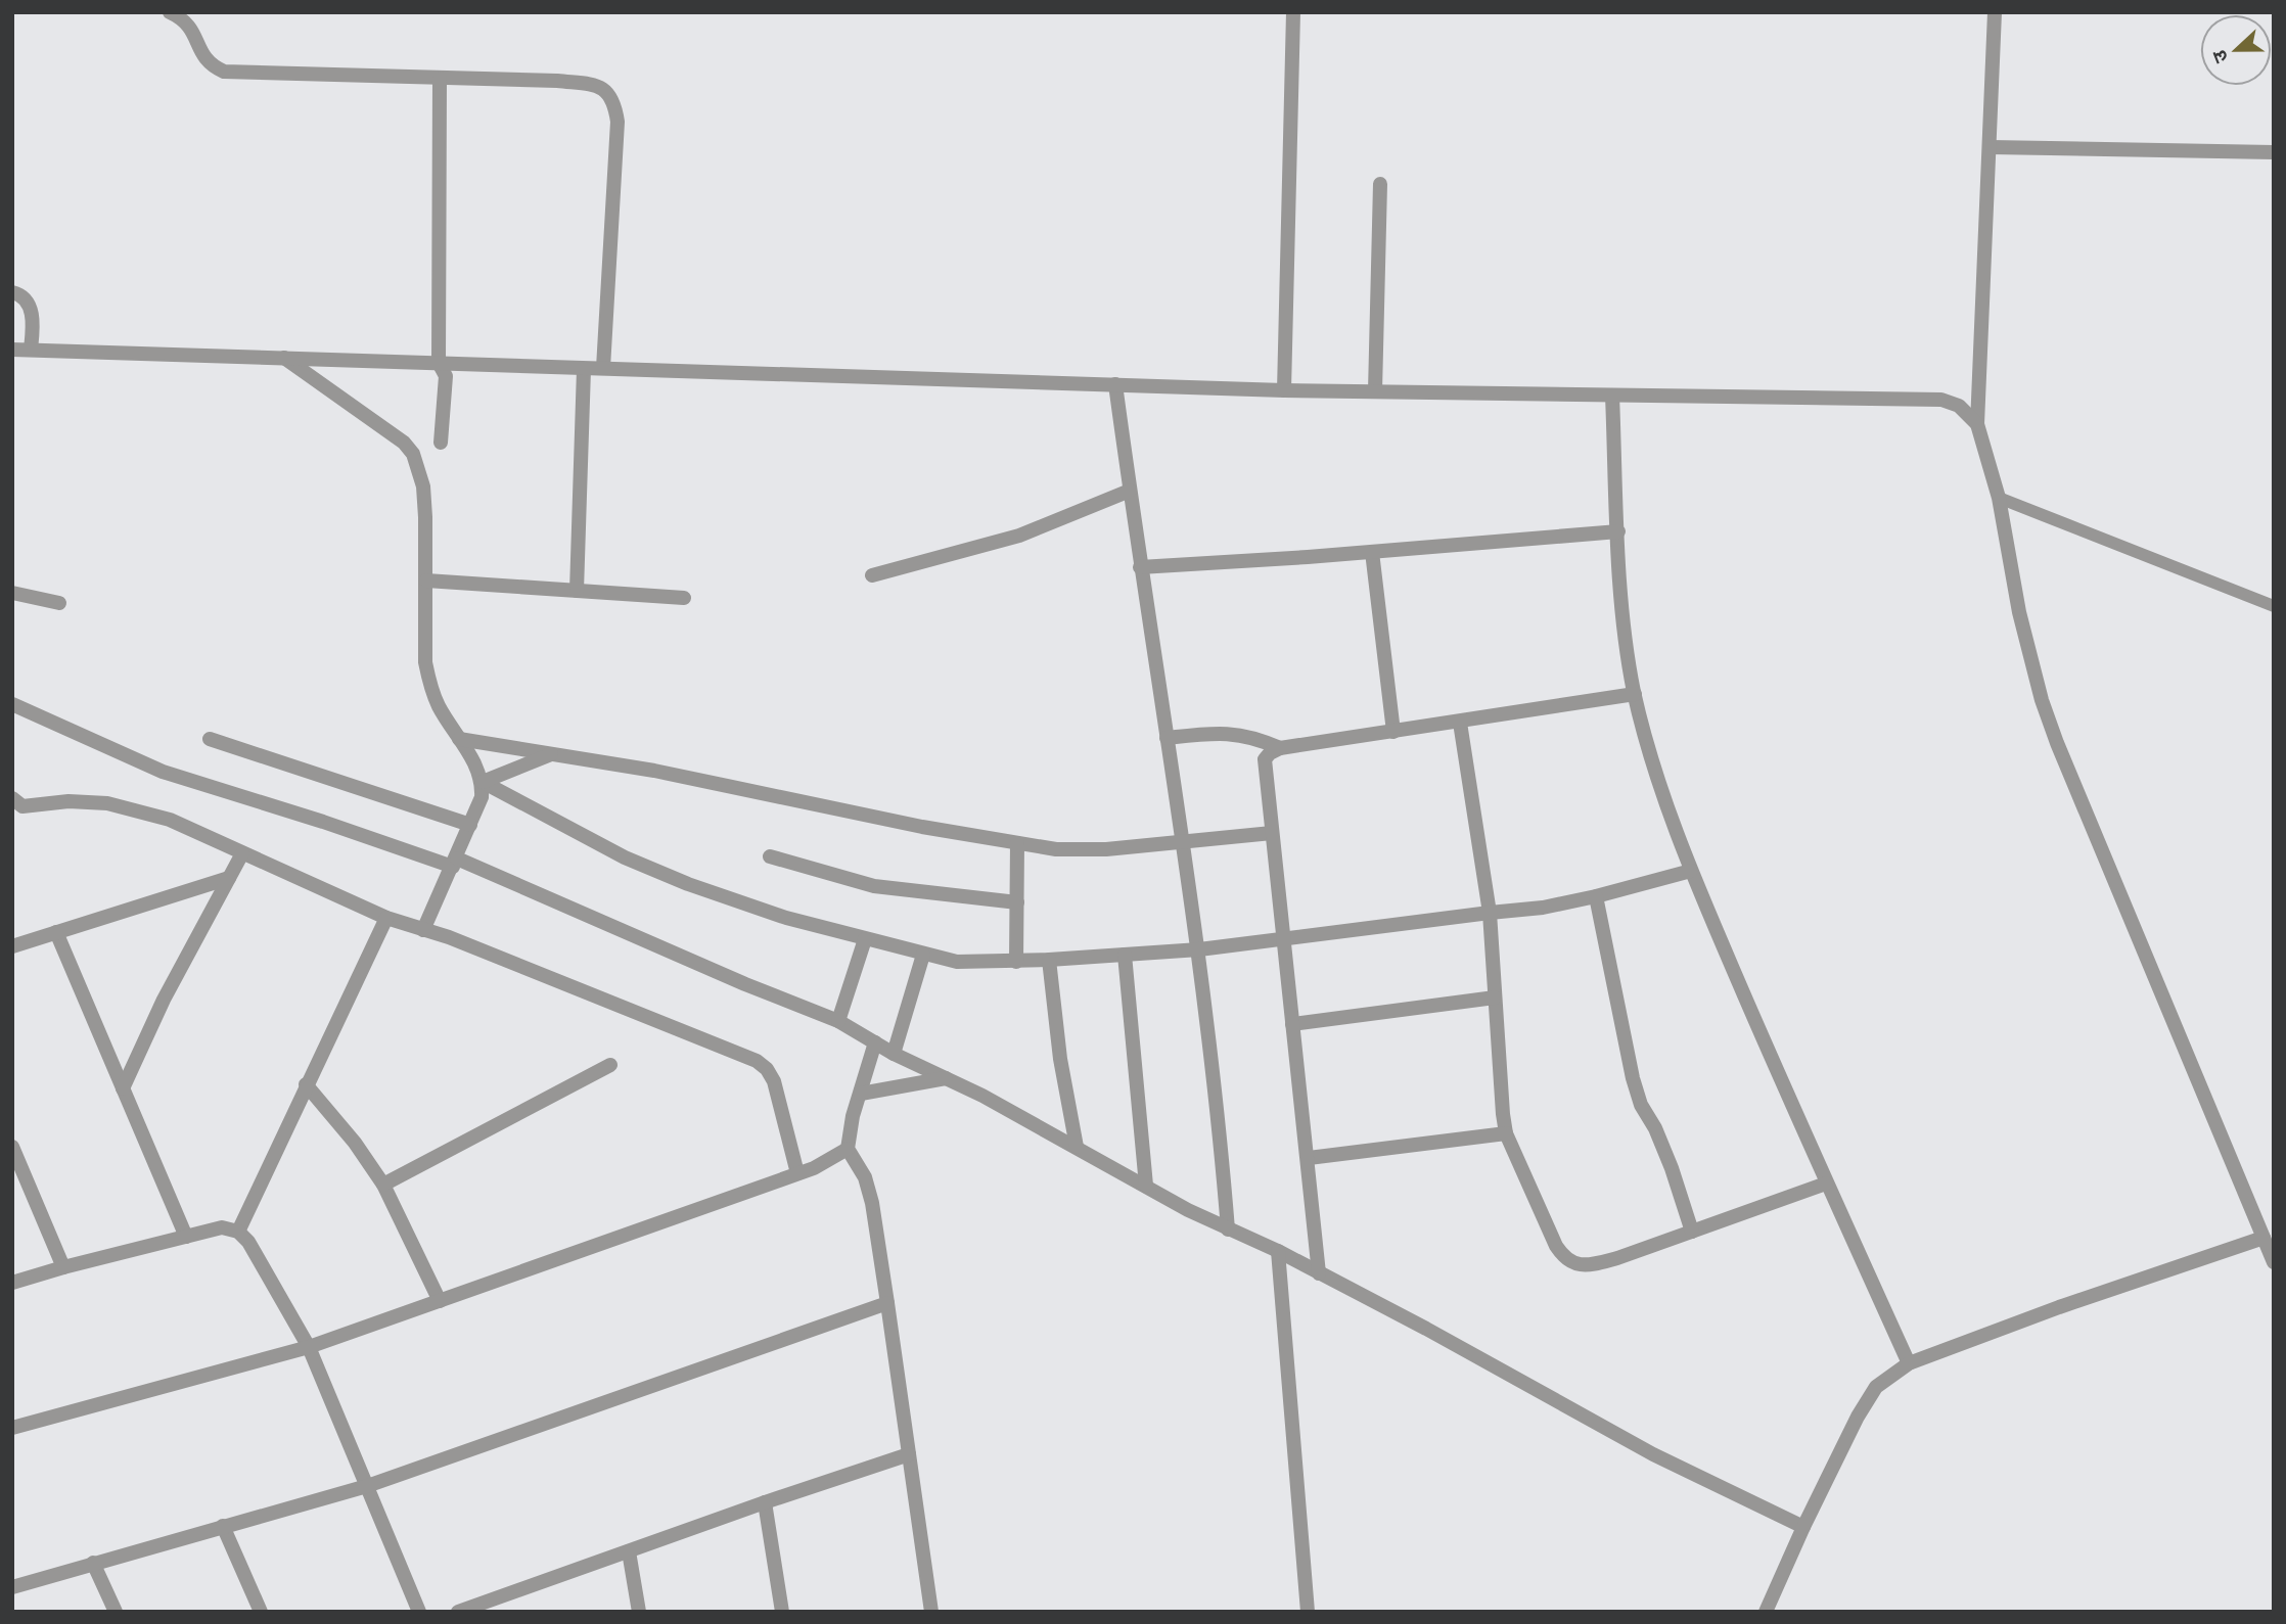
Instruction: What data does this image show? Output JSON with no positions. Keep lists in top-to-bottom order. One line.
{"north":"left"}
